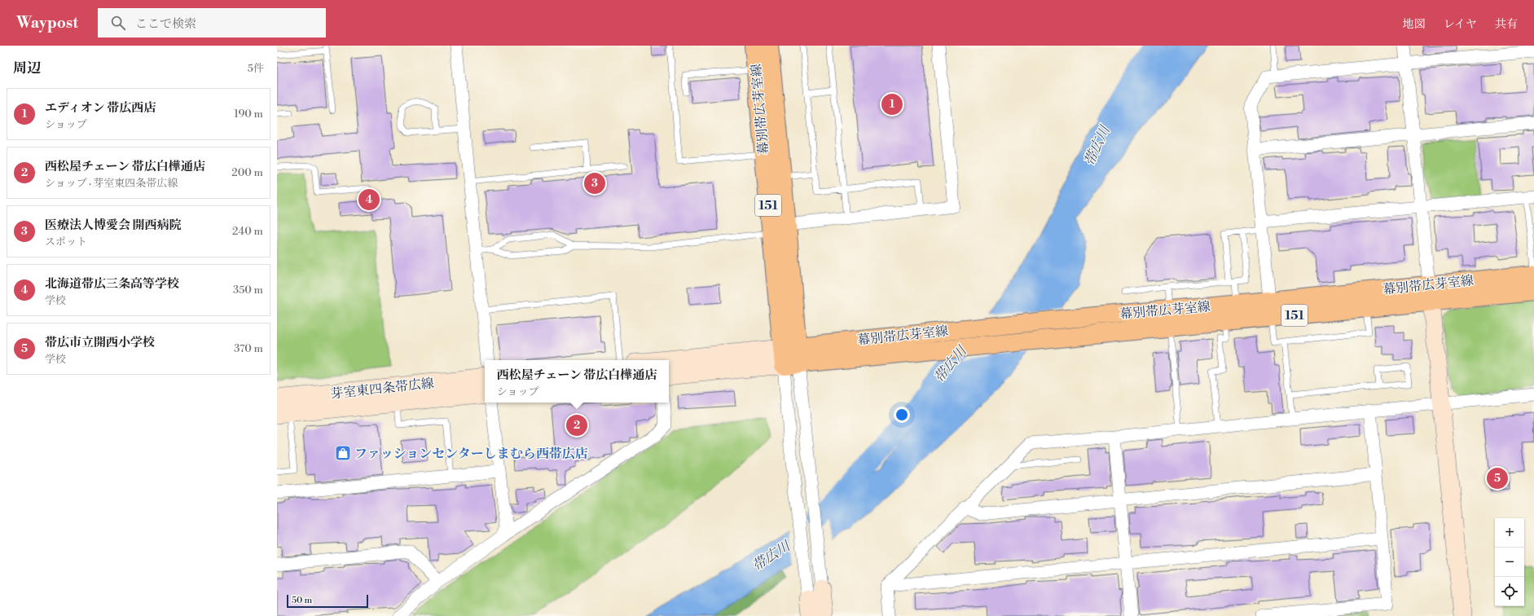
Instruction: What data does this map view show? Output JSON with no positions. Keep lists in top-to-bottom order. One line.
{"streets":{"main road":["幕別帯広芽室線","151","芽室東四条帯広線"]},"water":["帯広川"],"places":{"shop":["ファッションセンターしまむら西帯広店"]},"scale_bar":"50 m","page":{"header":"Waypost","search":"ここで検索","nav":["地図","レイヤ","共有"],"heading":["周辺","5件"],"list":[{"mark":"1","name":"エディオン 帯広西店","note":"ショップ","value":"190 m"},{"mark":"2","name":"西松屋チェーン 帯広白樺通店","note":"ショップ · 芽室東四条帯広線","value":"200 m"},{"mark":"3","name":"医療法人博愛会 開西病院","note":"スポット","value":"240 m"},{"mark":"4","name":"北海道帯広三条高等学校","note":"学校","value":"350 m"},{"mark":"5","name":"帯広市立開西小学校","note":"学校","value":"370 m"}],"pins":["1","3","4","2","5"],"popup":["西松屋チェーン 帯広白樺通店","ショップ"],"map_buttons":["+","−"],"scale":"50 m"}}
